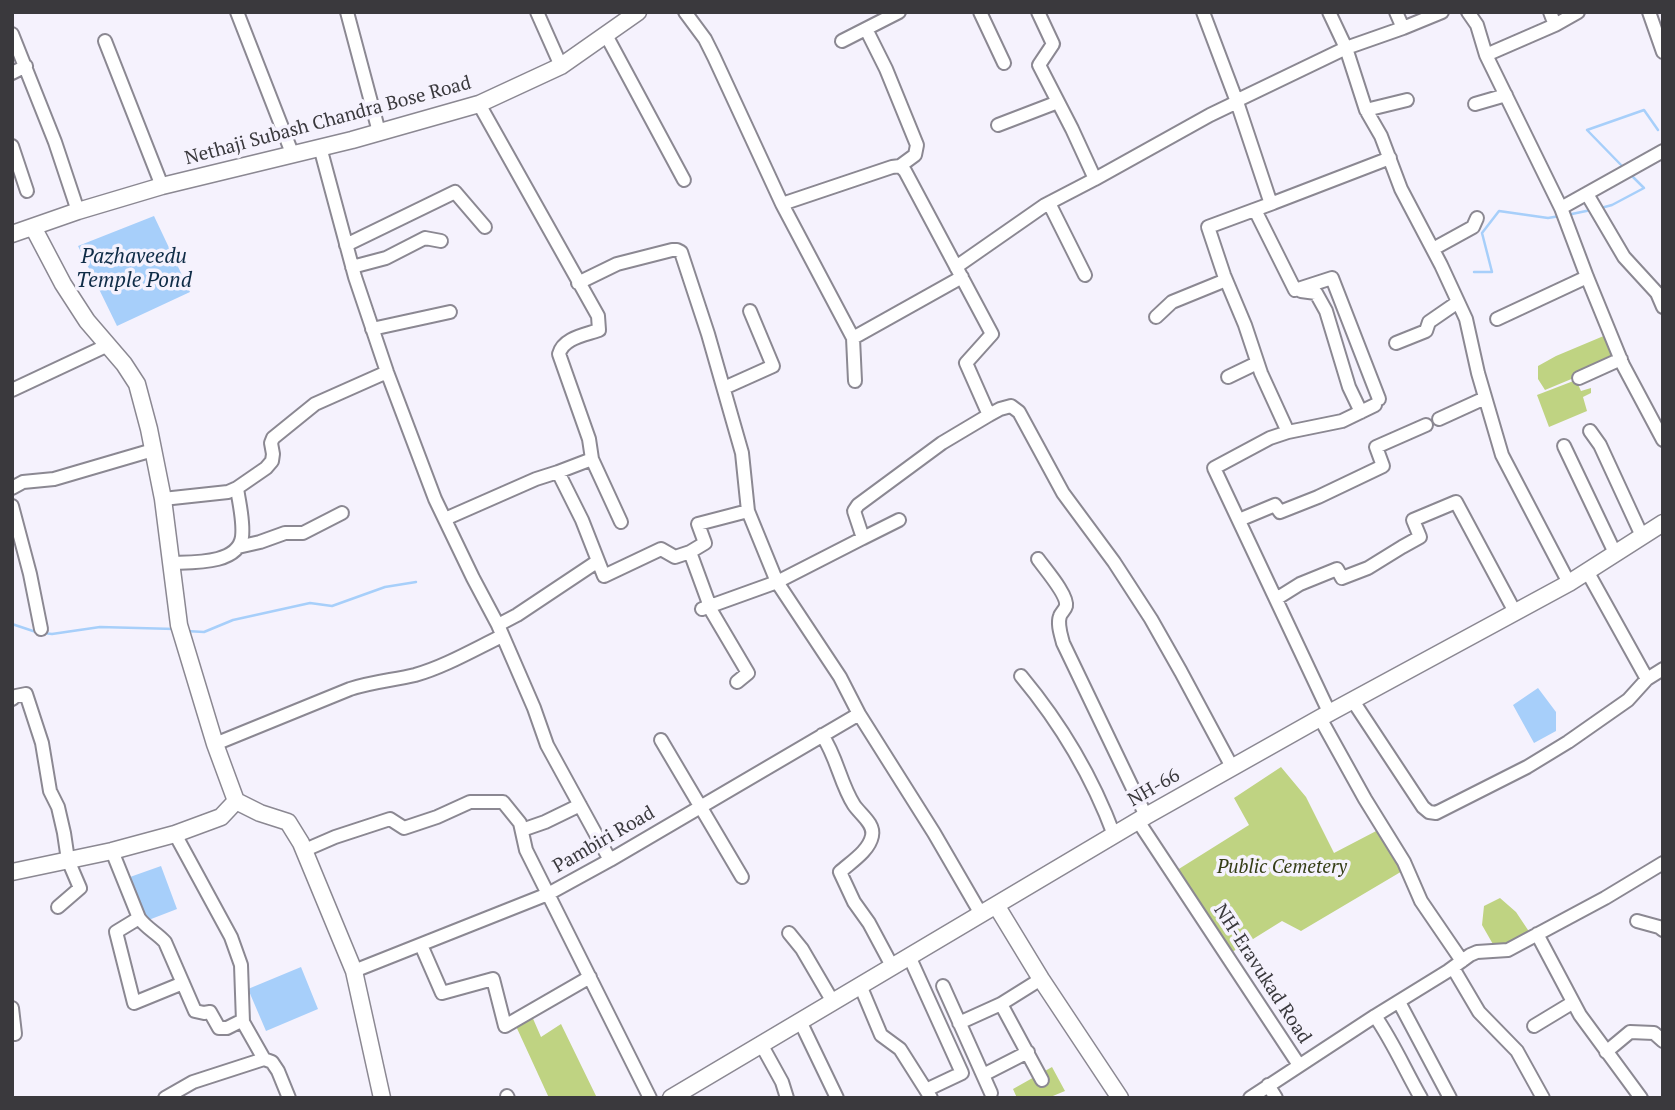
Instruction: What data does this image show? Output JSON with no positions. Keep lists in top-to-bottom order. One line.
{"streets":{"main road":["Nethaji Subash Chandra Bose Road","NH-66"],"street":["Pambiri Road","NH-Eravukad Road"]},"crossings":[["NH-66","NH-Eravukad Road"]],"water":["Pazhaveedu Temple Pond"],"parks":["Public Cemetery"]}
